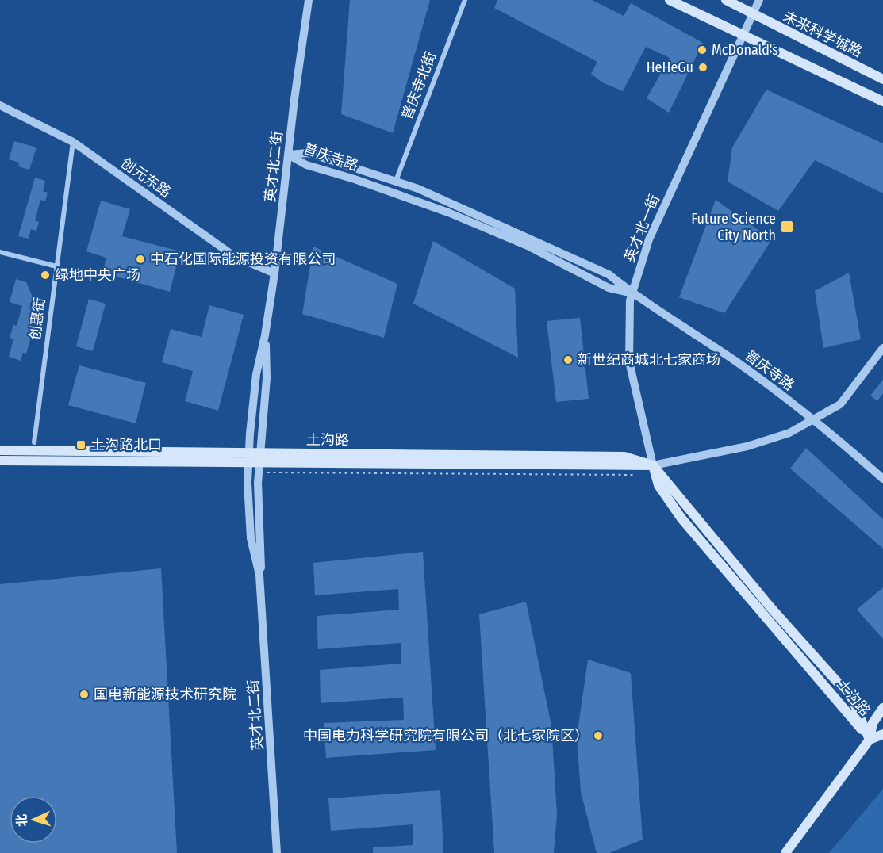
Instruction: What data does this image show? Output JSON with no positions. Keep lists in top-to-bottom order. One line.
{"streets":{"main road":["未来科学城路","土沟路"],"street":["普庆寺北街","普庆寺路","英才北二街","创元东路","英才北一街","创惠街"]},"crossings":[["未来科学城路","英才北一街"],["普庆寺北街","普庆寺路"],["普庆寺路","英才北二街"],["普庆寺路","英才北一街"],["英才北二街","创元东路"],["英才北二街","土沟路"],["创元东路","创惠街"],["英才北一街","土沟路"]],"places":{"other":["McDonald's","HeHeGu","中石化国际能源投资有限公司","绿地中央广场","新世纪商城北七家商场","国电新能源技术研究院","中国电力科学研究院有限公司（北七家院区）"],"transit":["Future Science City North","土沟路北口"]},"north":"left"}
